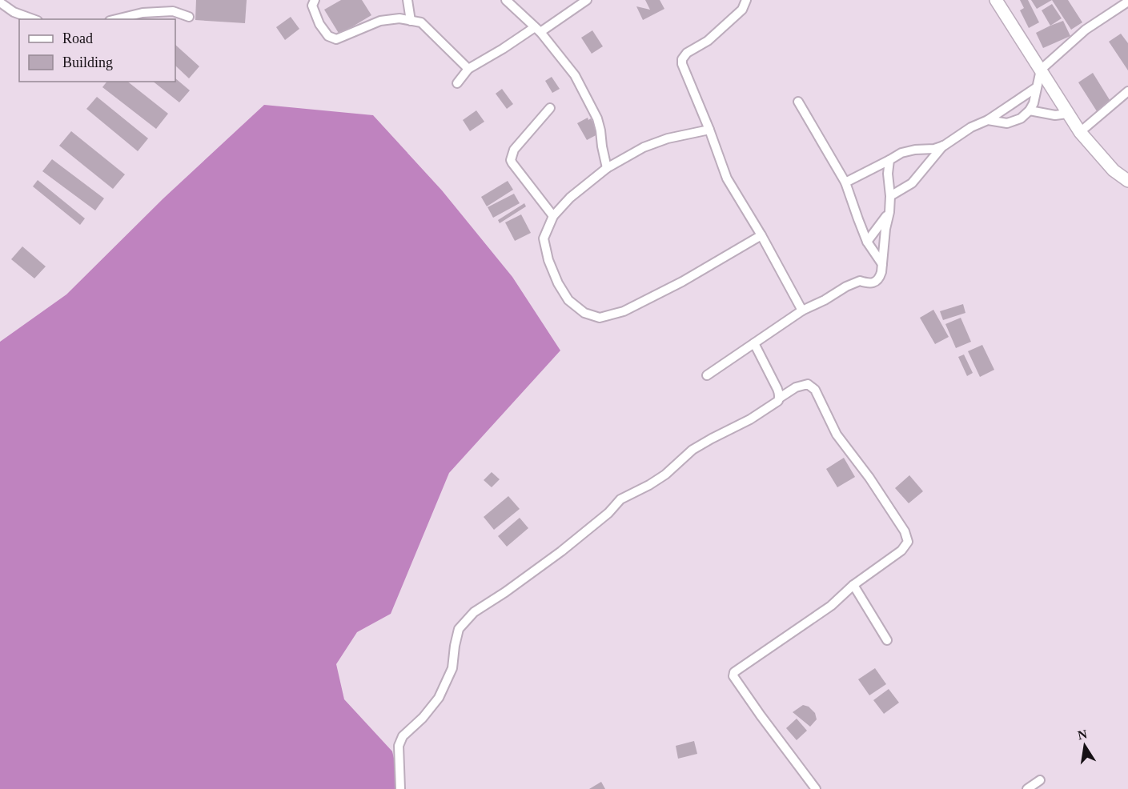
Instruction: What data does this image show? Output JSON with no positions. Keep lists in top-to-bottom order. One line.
{"legend":["Road","Building"],"north":"top"}
